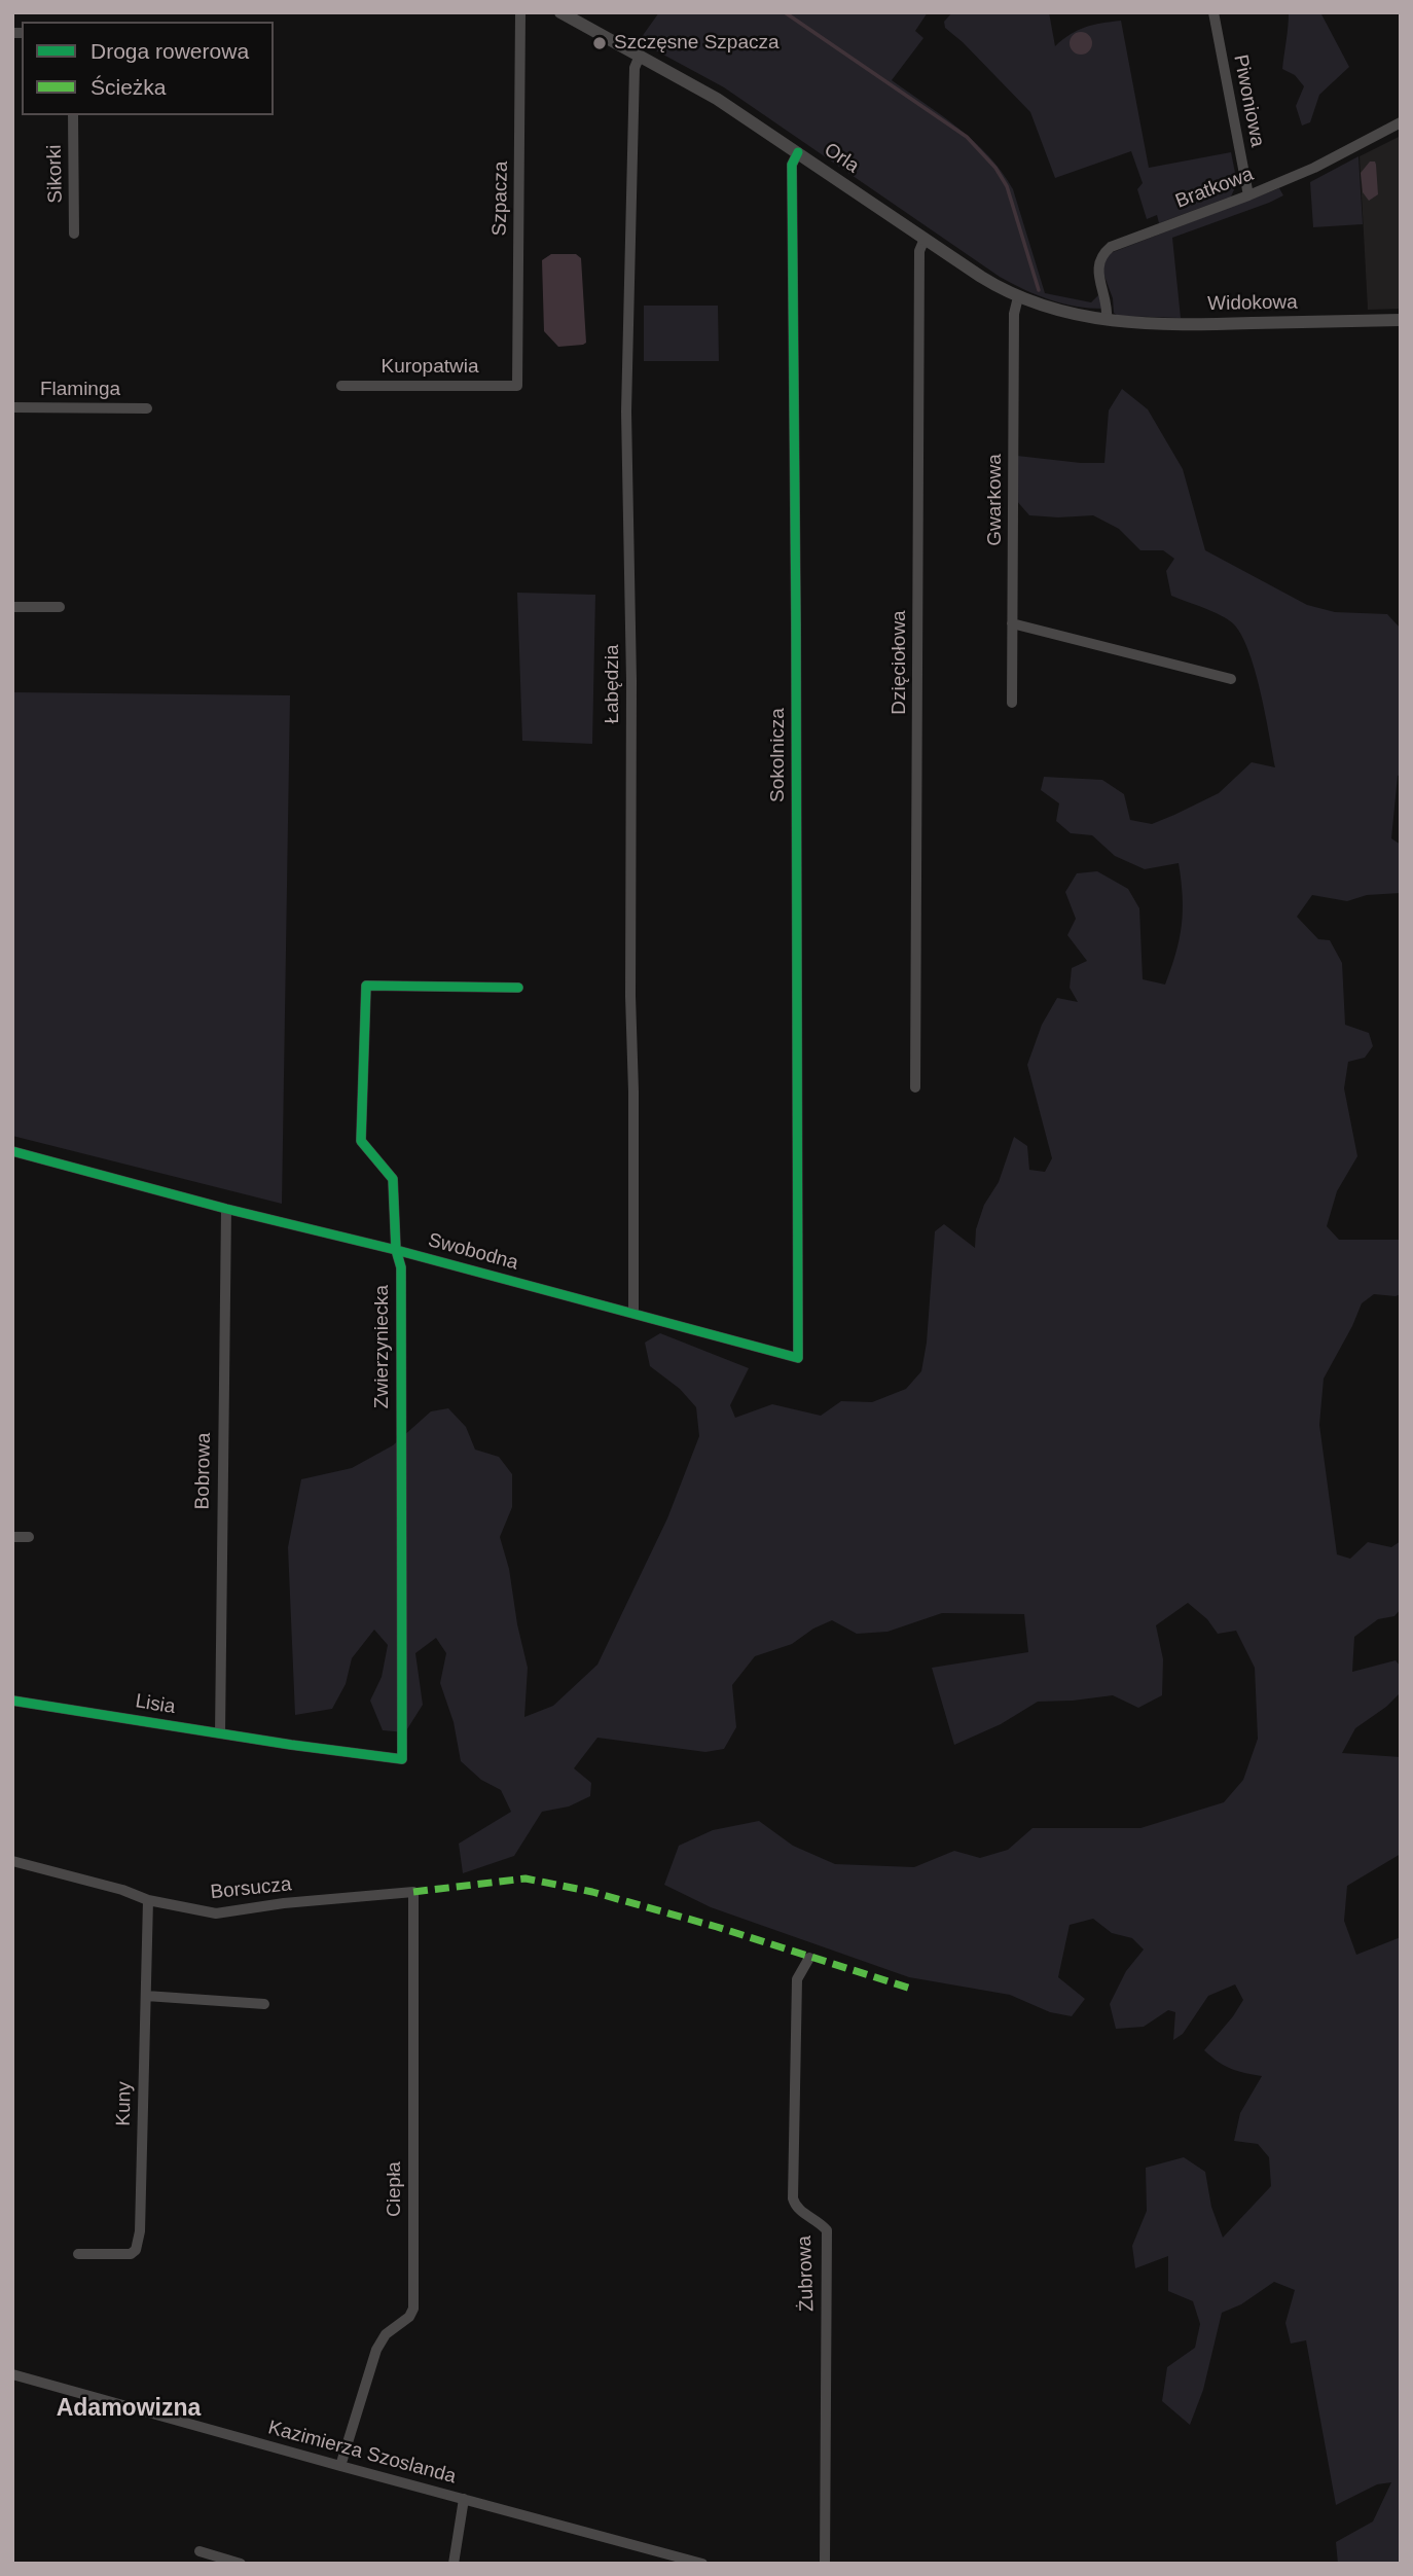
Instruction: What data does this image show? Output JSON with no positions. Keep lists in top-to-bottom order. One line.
{"streets":{"street":["Piwoniowa","Orla","Sikorki","Bratkowa","Szpacza","Widokowa","Kuropatwia","Flaminga","Gwarkowa","Dzięciołowa","Łabędzia","Sokolnicza","Swobodna","Zwierzyniecka","Bobrowa","Lisia","Borsucza","Kuny","Ciepła","Żubrowa","Kazimierza Szoslanda"]},"crossings":[["Piwoniowa","Bratkowa"],["Orla","Bratkowa"],["Orla","Widokowa"],["Orla","Gwarkowa"],["Orla","Dzięciołowa"],["Orla","Łabędzia"],["Orla","Sokolnicza"],["Bratkowa","Widokowa"],["Szpacza","Kuropatwia"],["Łabędzia","Swobodna"],["Sokolnicza","Swobodna"],["Swobodna","Zwierzyniecka"],["Swobodna","Bobrowa"],["Zwierzyniecka","Lisia"],["Bobrowa","Lisia"],["Borsucza","Kuny"],["Borsucza","Ciepła"],["Ciepła","Kazimierza Szoslanda"]],"districts":["Adamowizna"],"places":["Szczęsne Szpacza"],"legend":["Droga rowerowa","Ścieżka"]}
